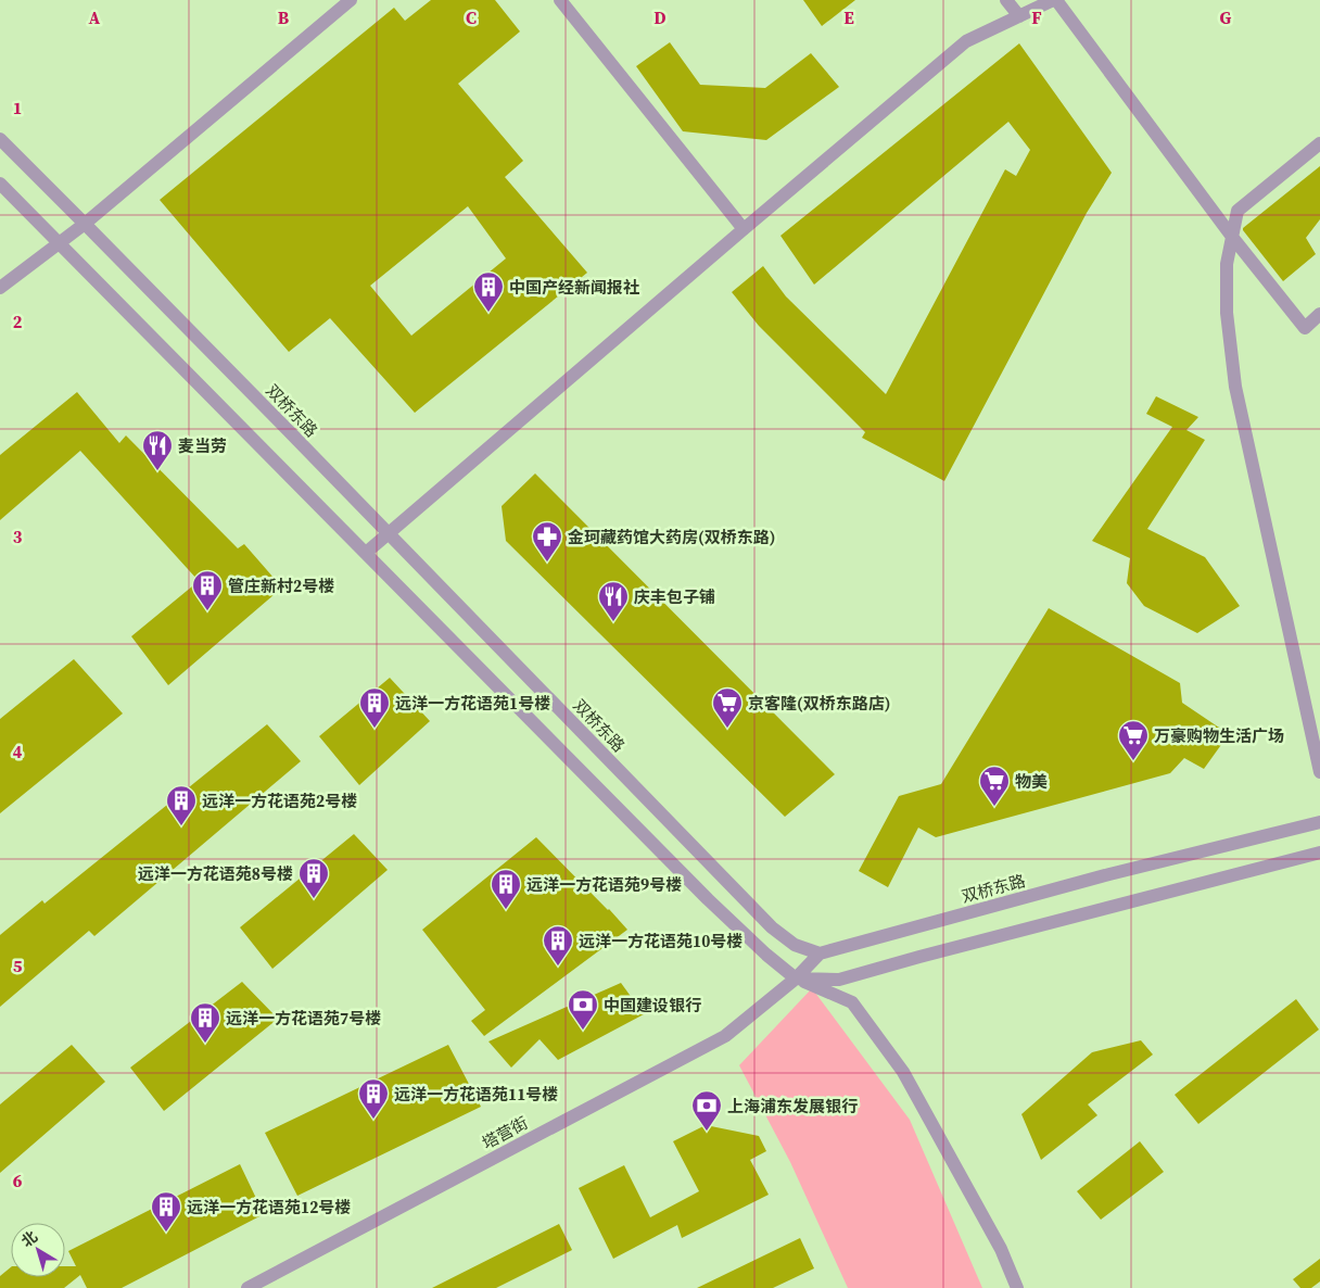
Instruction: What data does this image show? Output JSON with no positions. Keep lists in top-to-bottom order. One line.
{"streets":{"street":["双桥东路","塔营街"]},"crossings":[["双桥东路","塔营街"]],"places":{"building":["中国产经新闻报社","管庄新村2号楼","远洋一方花语苑1号楼","远洋一方花语苑2号楼","远洋一方花语苑8号楼","远洋一方花语苑9号楼","远洋一方花语苑10号楼","远洋一方花语苑7号楼","远洋一方花语苑11号楼","远洋一方花语苑12号楼"],"restaurant":["麦当劳","庆丰包子铺"],"pharmacy":["金珂藏药馆大药房(双桥东路)"],"supermarket":["京客隆(双桥东路店)","万豪购物生活广场","物美"],"bank":["中国建设银行","上海浦东发展银行"]},"north":"top left","grid":{"columns":["A","B","C","D","E","F","G"],"rows":["1","2","3","4","5","6"]}}
